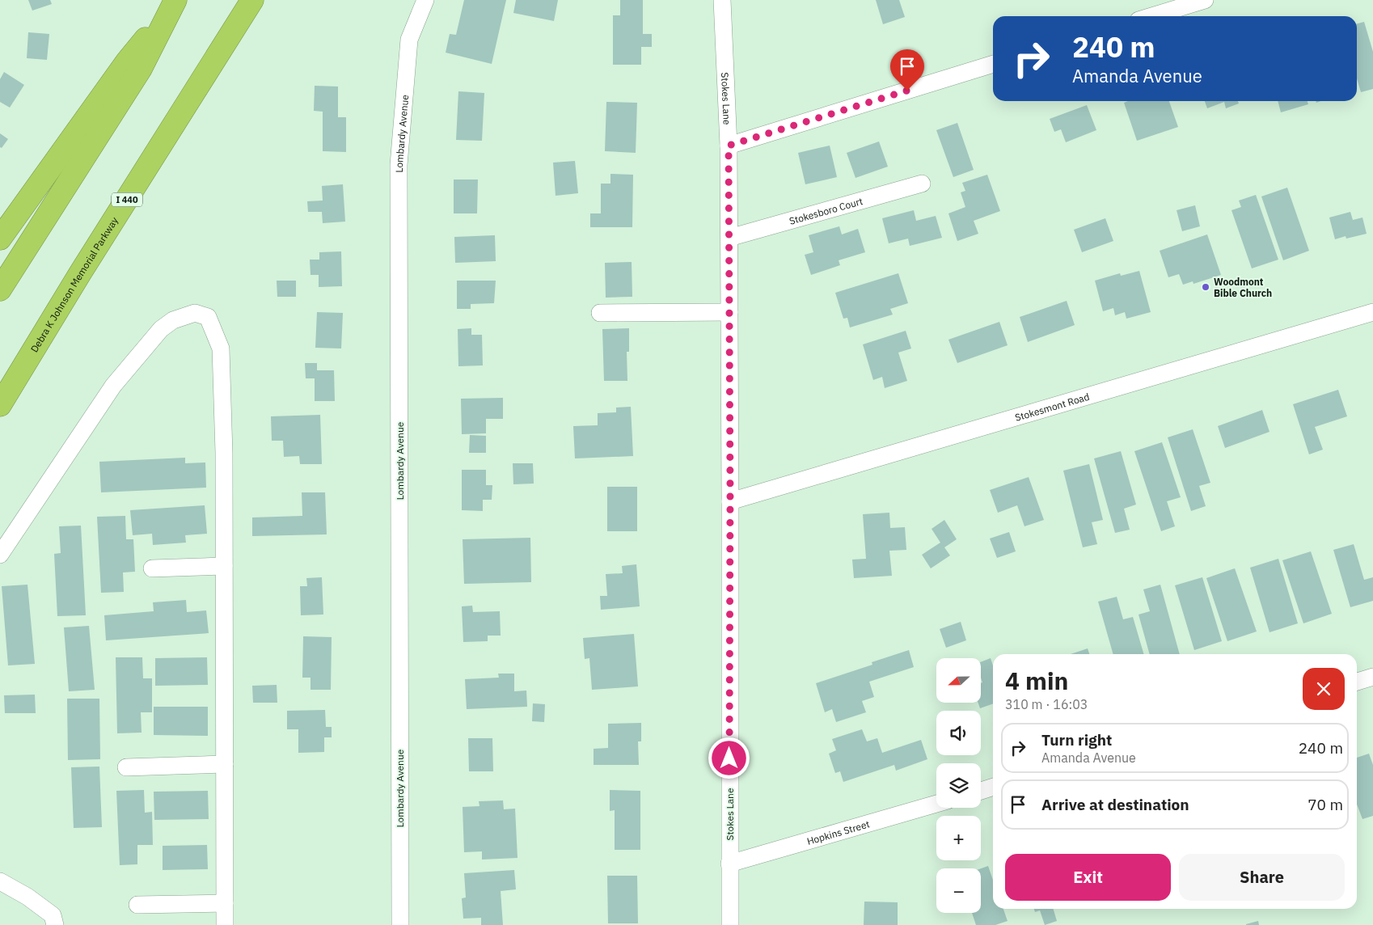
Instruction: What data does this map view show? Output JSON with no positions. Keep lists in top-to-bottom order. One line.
{"streets":{"highway":["I 440","Debra K Johnson Memorial Parkway"],"street":["Stokes Lane","Lombardy Avenue","Stokesboro Court","Stokesmont Road","Hopkins Street"]},"crossings":[["Stokes Lane","Stokesboro Court"],["Stokes Lane","Stokesmont Road"],["Stokes Lane","Hopkins Street"]],"places":["Woodmont Bible Church"],"north":"left","page":{"turn":["240 m","Amanda Avenue"],"heading":["4 min","310 m · 16:03"],"map_buttons":["+","−"],"list":[{"name":"Turn right","note":"Amanda Avenue","value":"240 m"},{"name":"Arrive at destination","value":"70 m"}],"buttons":["Exit","Share"]}}
